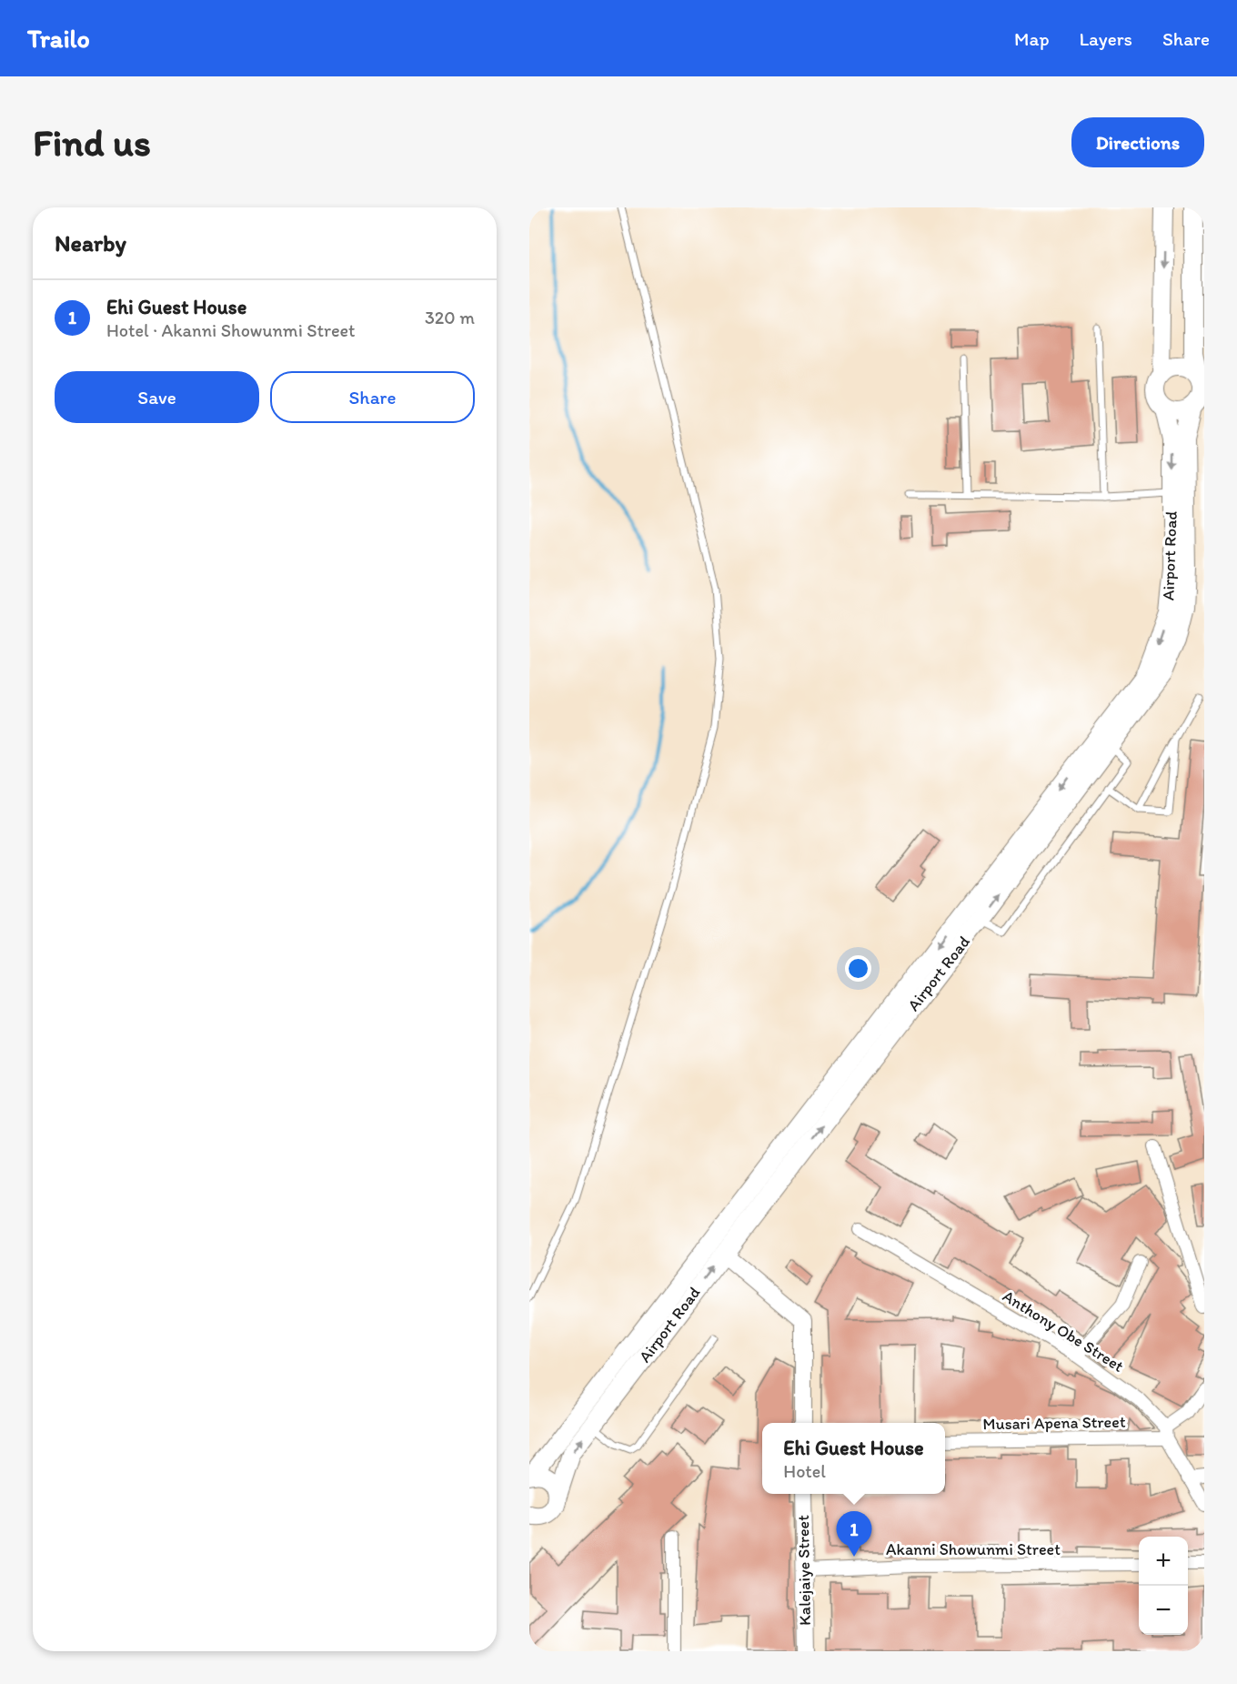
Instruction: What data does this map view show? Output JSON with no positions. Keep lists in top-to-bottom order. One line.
{"streets":{"main road":["Airport Road"],"street":["Anthony Obe Street","Musari Apena Street","Akanni Showunmi Street","Kalejaiye Street"]},"crossings":[["Anthony Obe Street","Musari Apena Street"],["Akanni Showunmi Street","Kalejaiye Street"]],"page":{"header":"Trailo","nav":["Map","Layers","Share"],"buttons":["Directions",["Save","Share"]],"title":"Find us","heading":"Nearby","list":[{"mark":"1","name":"Ehi Guest House","note":"Hotel · Akanni Showunmi Street","value":"320 m"}],"popup":["Ehi Guest House","Hotel"],"pins":"1","map_buttons":["+","−"]}}
